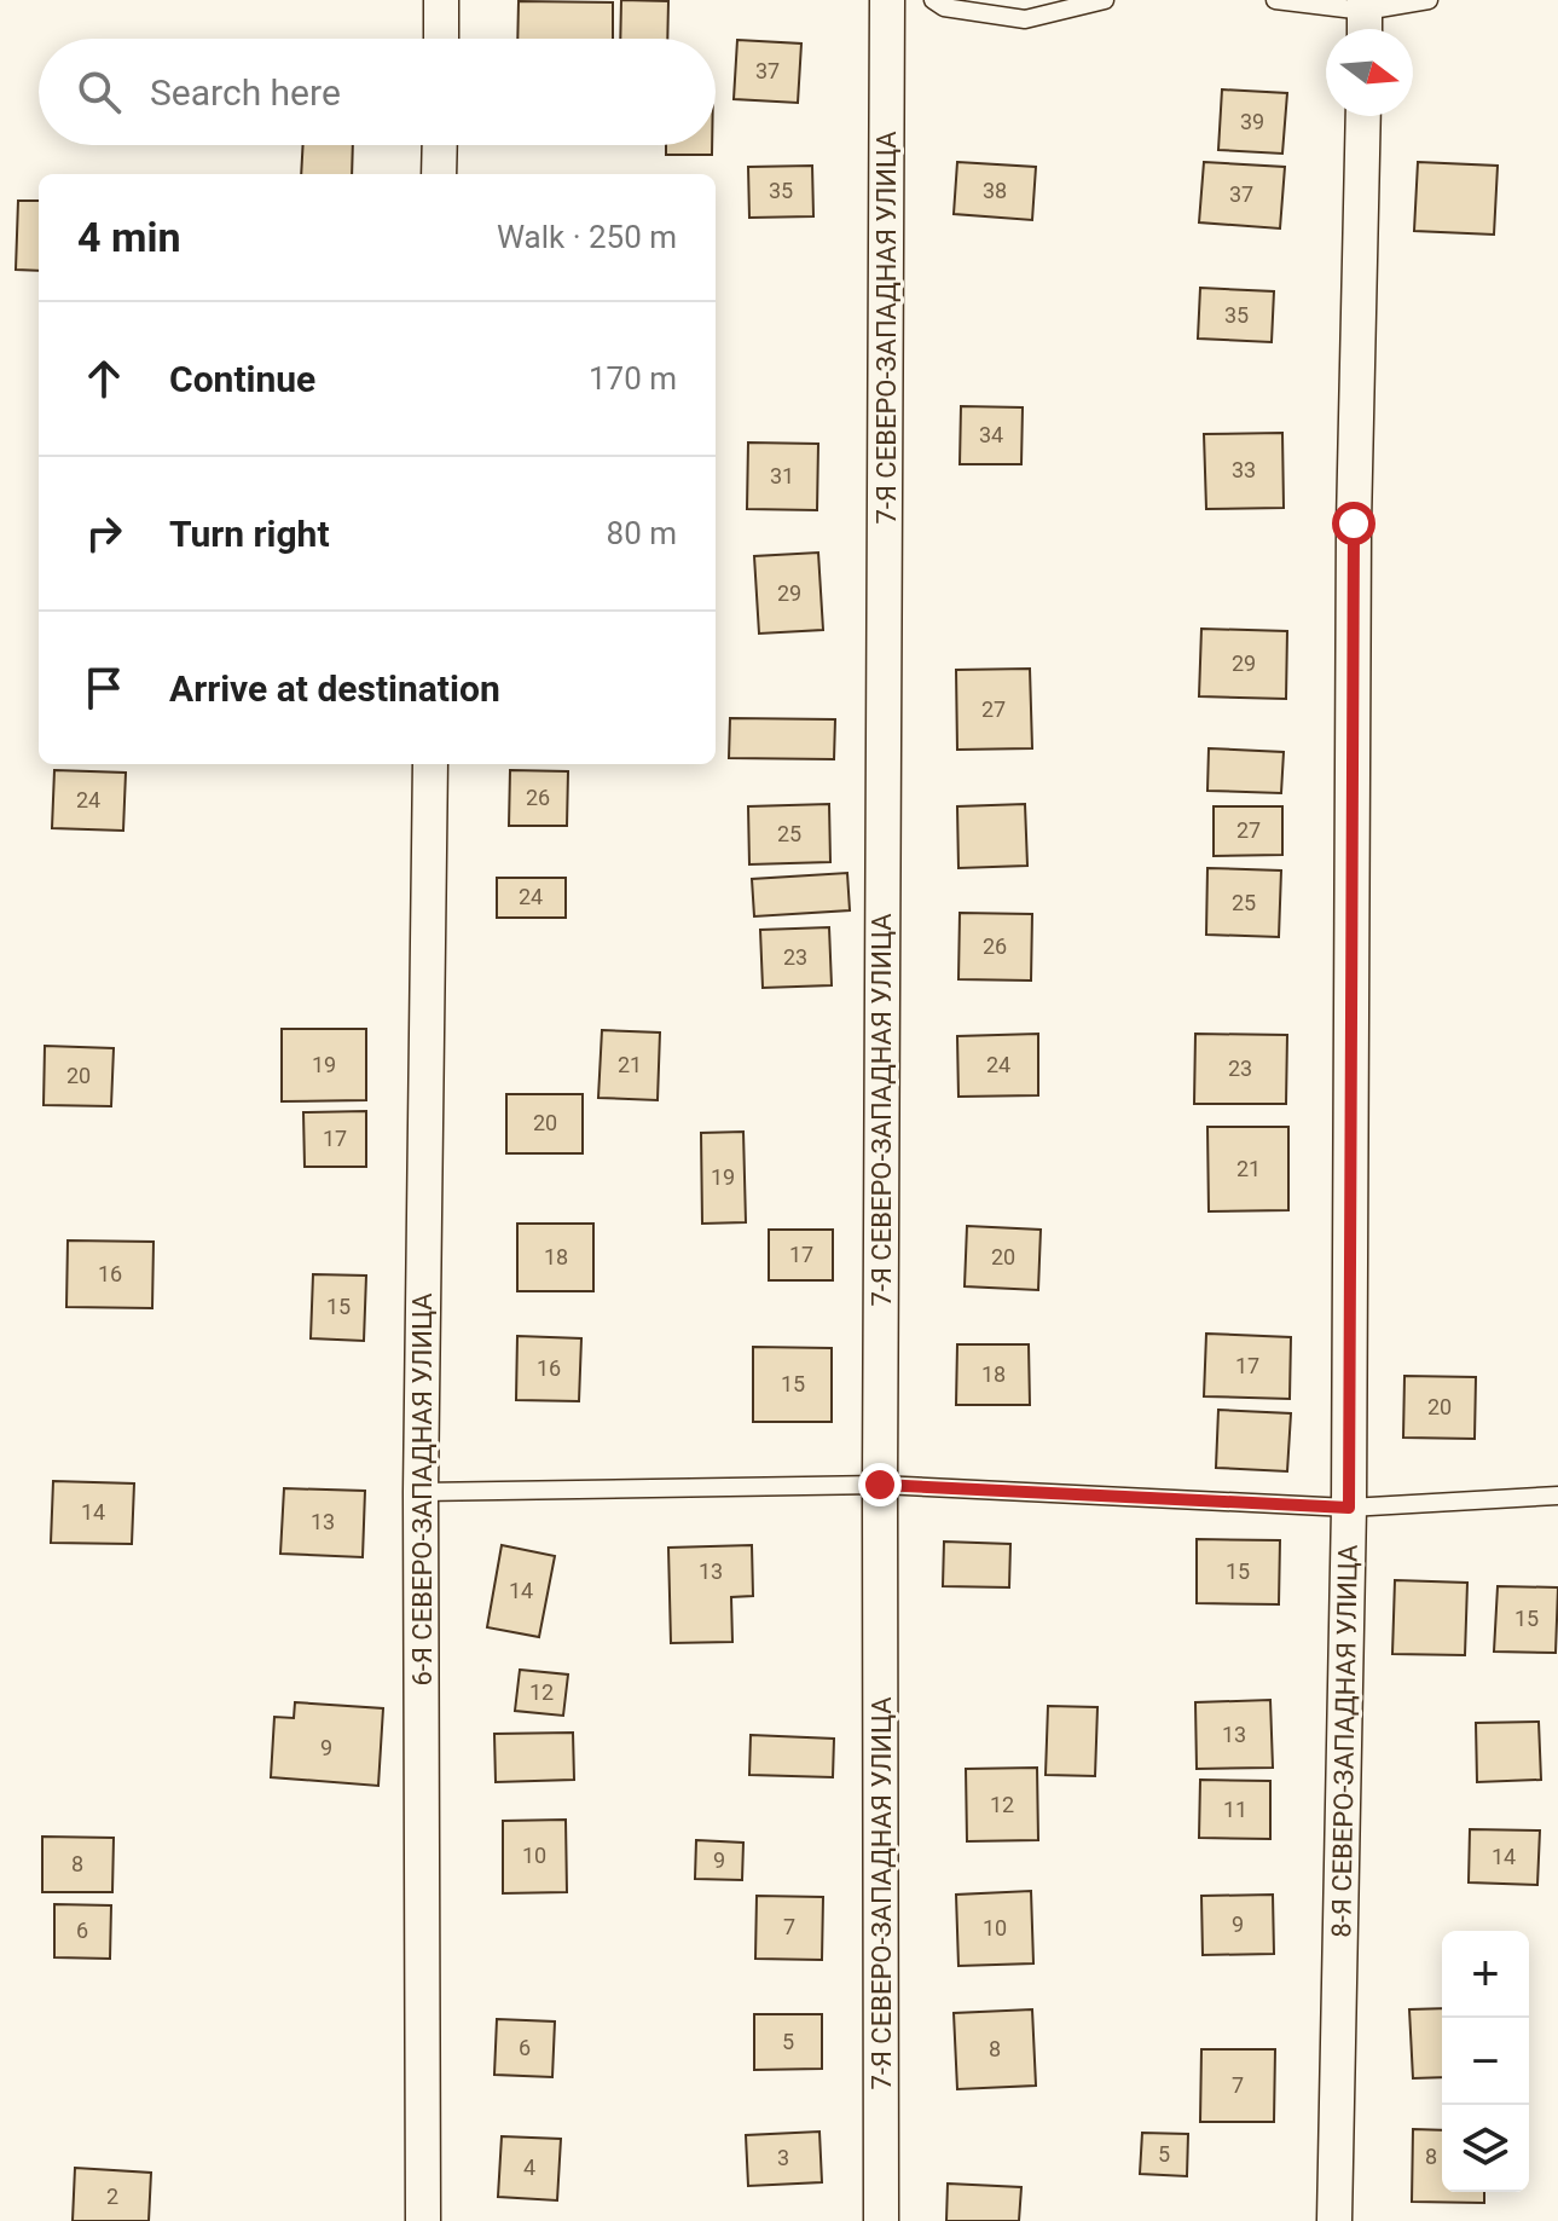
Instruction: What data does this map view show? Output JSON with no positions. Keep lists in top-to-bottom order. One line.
{"streets":{"street":["7-Я СЕВЕРО-ЗАПАДНАЯ УЛИЦА","6-Я СЕВЕРО-ЗАПАДНАЯ УЛИЦА","8-Я СЕВЕРО-ЗАПАДНАЯ УЛИЦА"]},"house_numbers":["37","39","35","38","37","35","34","33","31","29","29","27","26","24","27","25","24","25","26","23","19","21","24","23","20","20","17","21","19","17","18","20","16","15","17","16","18","15","20","14","13","13","15","14","15","12","13","9","12","11","10","14","9","8","9","7","10","6","5","6","8","7","5","8","3","4","2"],"north":"right","page":{"search":"Search here","heading":["4 min","Walk · 250 m"],"list":[["Continue","170 m"],["Turn right","80 m"],"Arrive at destination"],"map_buttons":["+","−"]}}
